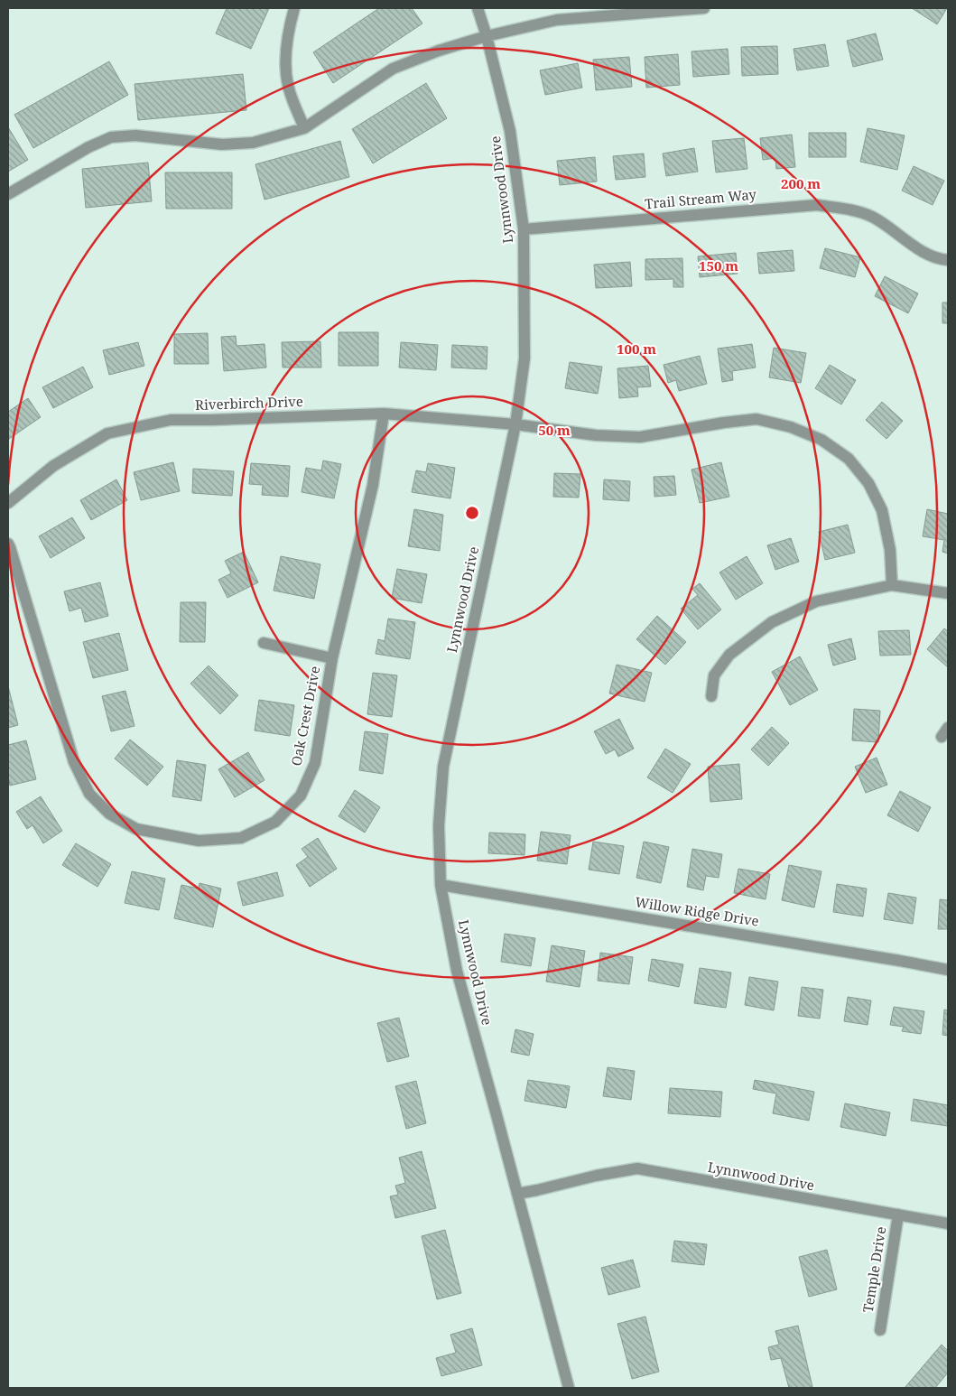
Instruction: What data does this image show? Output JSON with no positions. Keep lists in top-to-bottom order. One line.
{"streets":{"street":["Lynnwood Drive","Trail Stream Way","Riverbirch Drive","Oak Crest Drive","Willow Ridge Drive","Temple Drive"]},"crossings":[["Lynnwood Drive","Trail Stream Way"],["Lynnwood Drive","Riverbirch Drive"],["Lynnwood Drive","Willow Ridge Drive"],["Lynnwood Drive","Temple Drive"],["Riverbirch Drive","Oak Crest Drive"]],"rings":["200 m","150 m","100 m","50 m"]}
